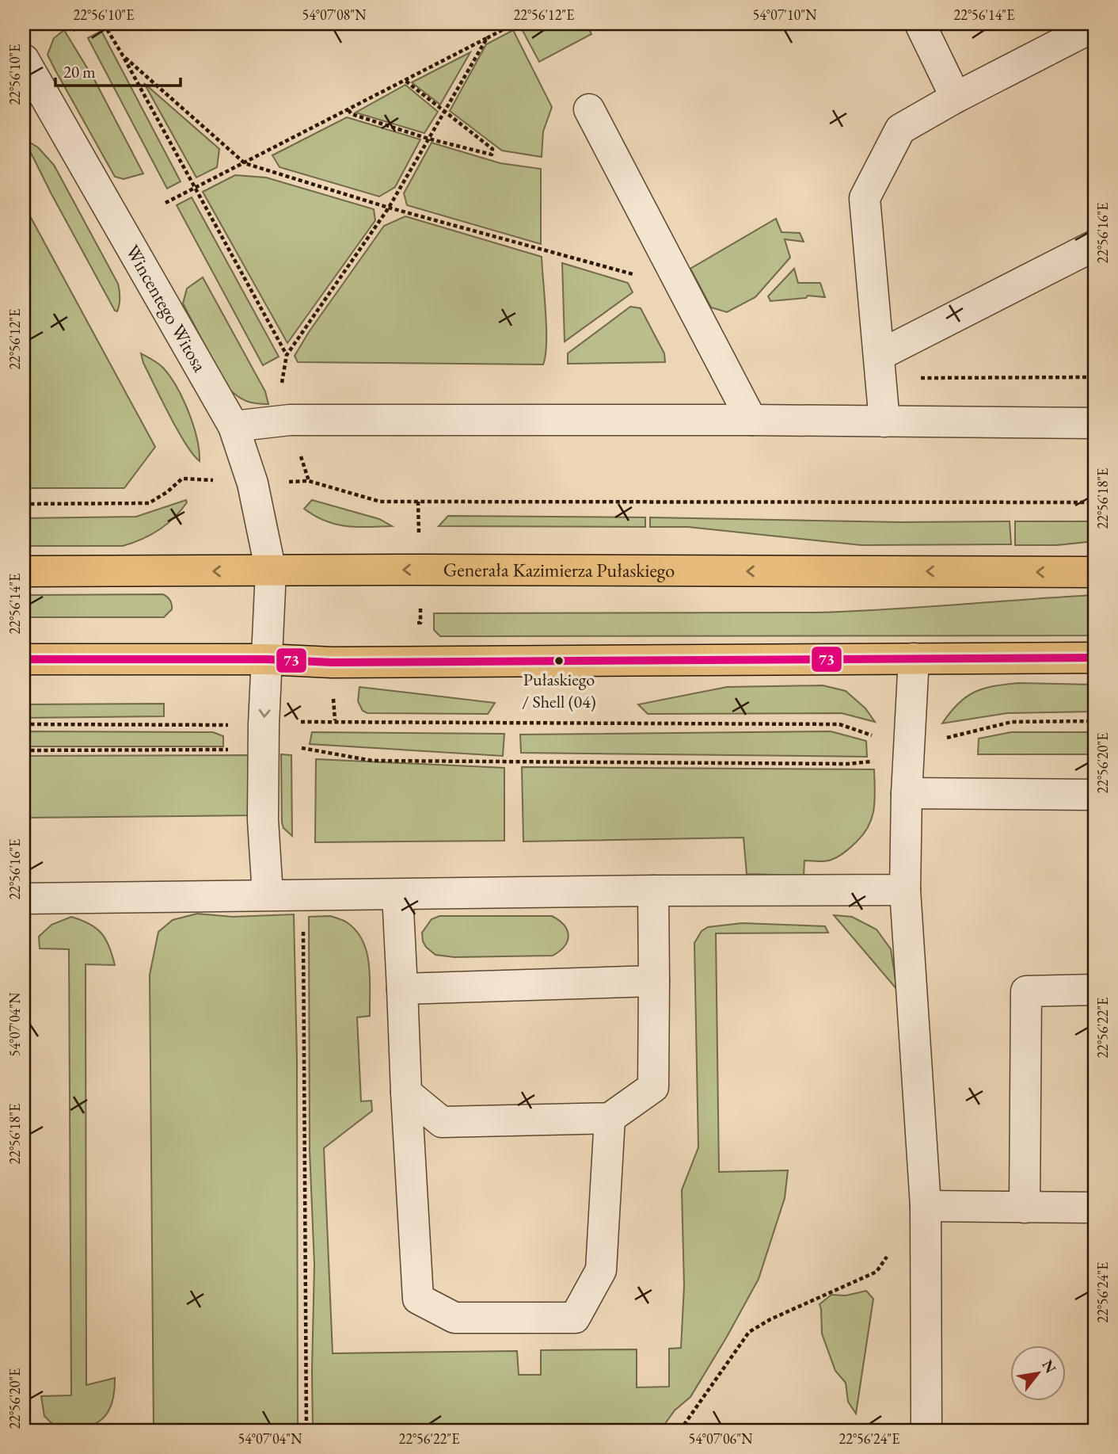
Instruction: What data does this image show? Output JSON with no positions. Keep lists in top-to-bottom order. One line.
{"streets":{"main road":["Generała Kazimierza Pułaskiego"],"street":["Wincentego Witosa"]},"crossings":[["Wincentego Witosa","Generała Kazimierza Pułaskiego"]],"places":["Pułaskiego / Shell (04)"],"lines":["transit line 73"],"scale_bar":"20 m","north":"top right","coordinates":["22°56'10\"E","54°07'08\"N","22°56'12\"E","54°07'10\"N","22°56'14\"E","22°56'16\"E","22°56'18\"E","22°56'20\"E","54°07'04\"N","22°56'22\"E","22°56'24\"E","54°07'06\"N"]}
